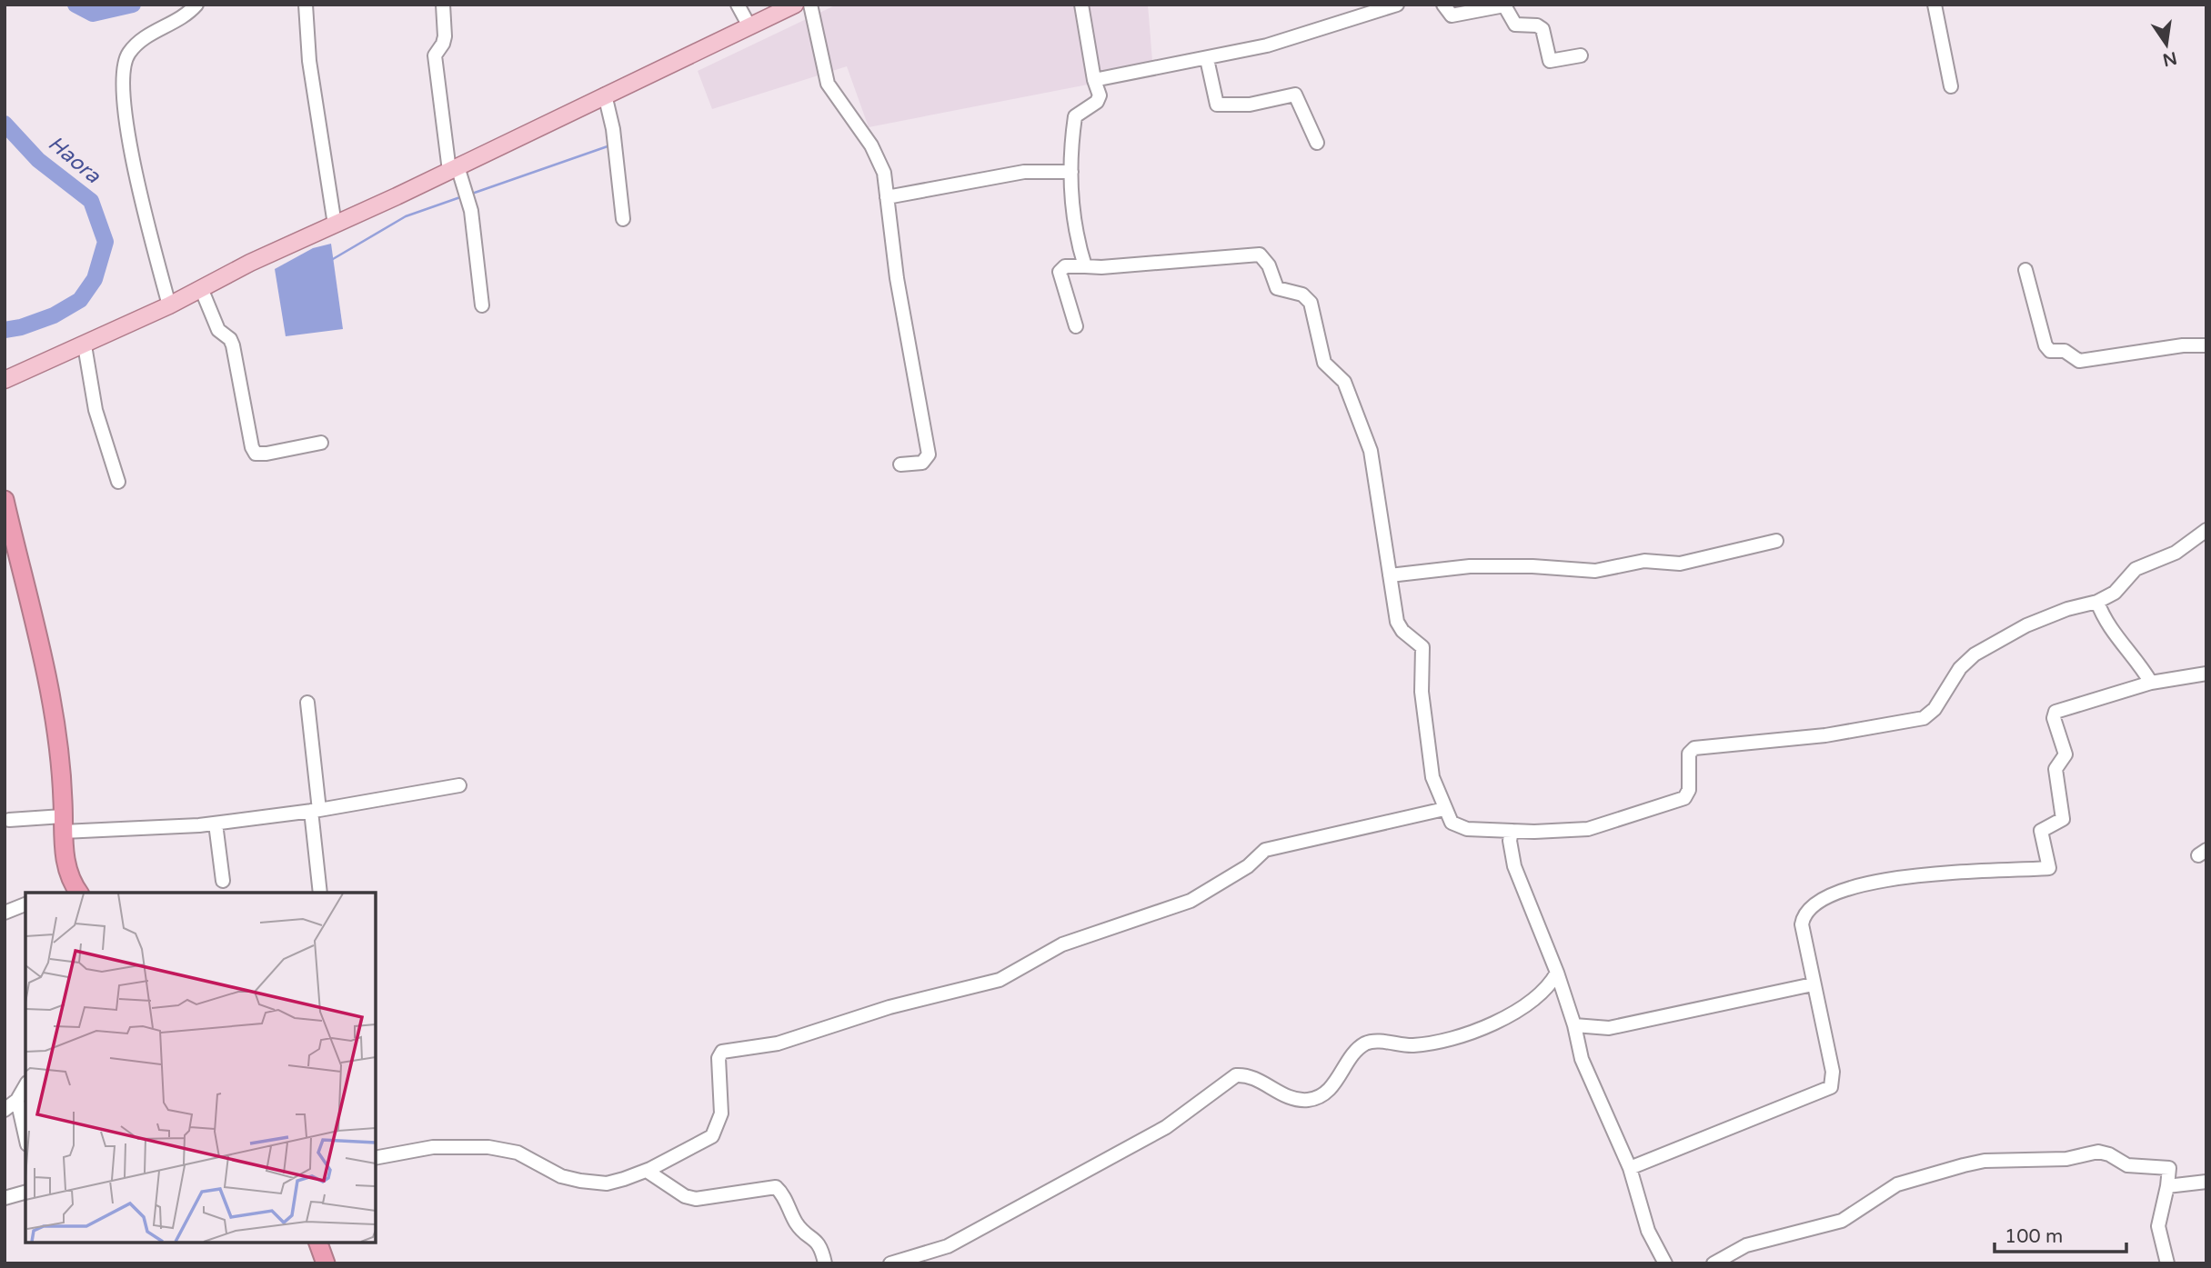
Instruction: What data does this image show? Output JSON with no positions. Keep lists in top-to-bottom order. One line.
{"water":["Haora"],"scale_bar":"100 m","north":"bottom"}
